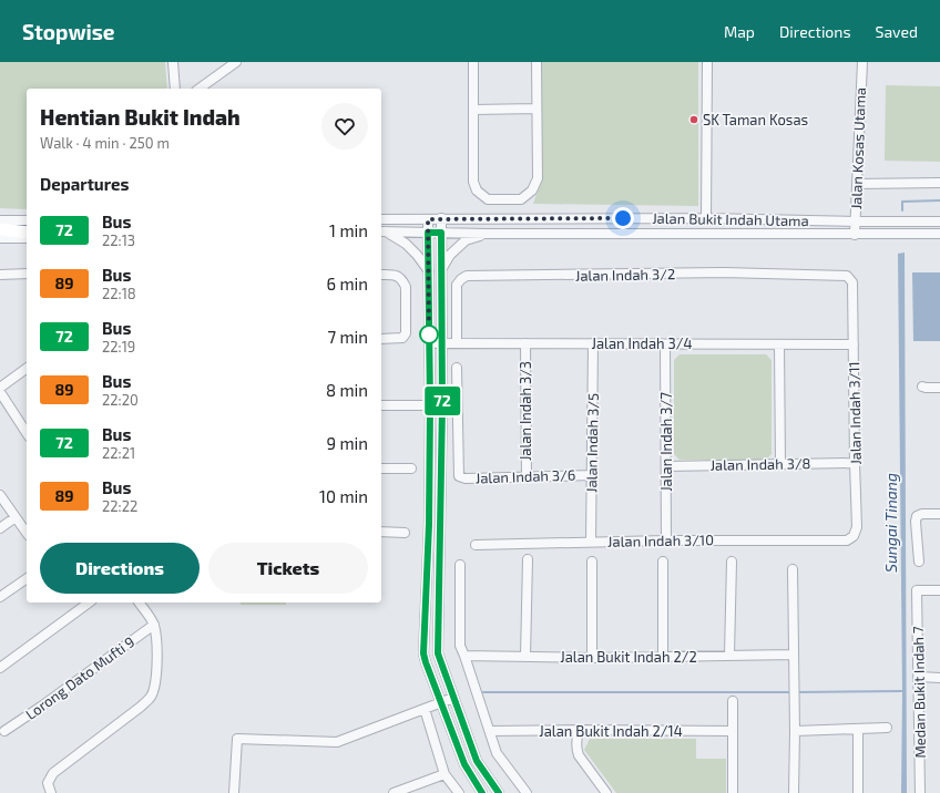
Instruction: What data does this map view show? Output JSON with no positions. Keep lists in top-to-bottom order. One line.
{"streets":{"street":["Jalan Kosas Utama","Jalan Bukit Indah Utama","Jalan Indah 3/2","Jalan Indah 3/4","Jalan Indah 3/3","Jalan Indah 3/11","Jalan Indah 3/7","Jalan Indah 3/5","Jalan Indah 3/8","Jalan Indah 3/6","Jalan Indah 3/10","Jalan Bukit Indah 2/2","Lorong Dato Mufti 9","Medan Bukit Indah 7","Jalan Bukit Indah 2/14"]},"crossings":[["Jalan Kosas Utama","Jalan Bukit Indah Utama"],["Jalan Indah 3/2","Jalan Indah 3/4"],["Jalan Indah 3/2","Jalan Indah 3/11"],["Jalan Indah 3/4","Jalan Indah 3/3"],["Jalan Indah 3/4","Jalan Indah 3/11"],["Jalan Indah 3/4","Jalan Indah 3/7"],["Jalan Indah 3/4","Jalan Indah 3/5"],["Jalan Indah 3/3","Jalan Indah 3/6"],["Jalan Indah 3/11","Jalan Indah 3/8"],["Jalan Indah 3/11","Jalan Indah 3/10"],["Jalan Indah 3/7","Jalan Indah 3/8"],["Jalan Indah 3/7","Jalan Indah 3/10"],["Jalan Indah 3/5","Jalan Indah 3/6"],["Jalan Indah 3/5","Jalan Indah 3/10"]],"water":["Sungai Tinang"],"places":["SK Taman Kosas"],"lines":["bus line 72"],"page":{"header":"Stopwise","nav":["Map","Directions","Saved"],"on_map":"72","heading":[["Hentian Bukit Indah","Walk · 4 min · 250 m"],"Departures"],"list":[{"mark":"72","name":"Bus","note":"22:13","value":"1 min"},{"mark":"89","name":"Bus","note":"22:18","value":"6 min"},{"mark":"72","name":"Bus","note":"22:19","value":"7 min"},{"mark":"89","name":"Bus","note":"22:20","value":"8 min"},{"mark":"72","name":"Bus","note":"22:21","value":"9 min"},{"mark":"89","name":"Bus","note":"22:22","value":"10 min"}],"buttons":["Directions","Tickets"]}}
